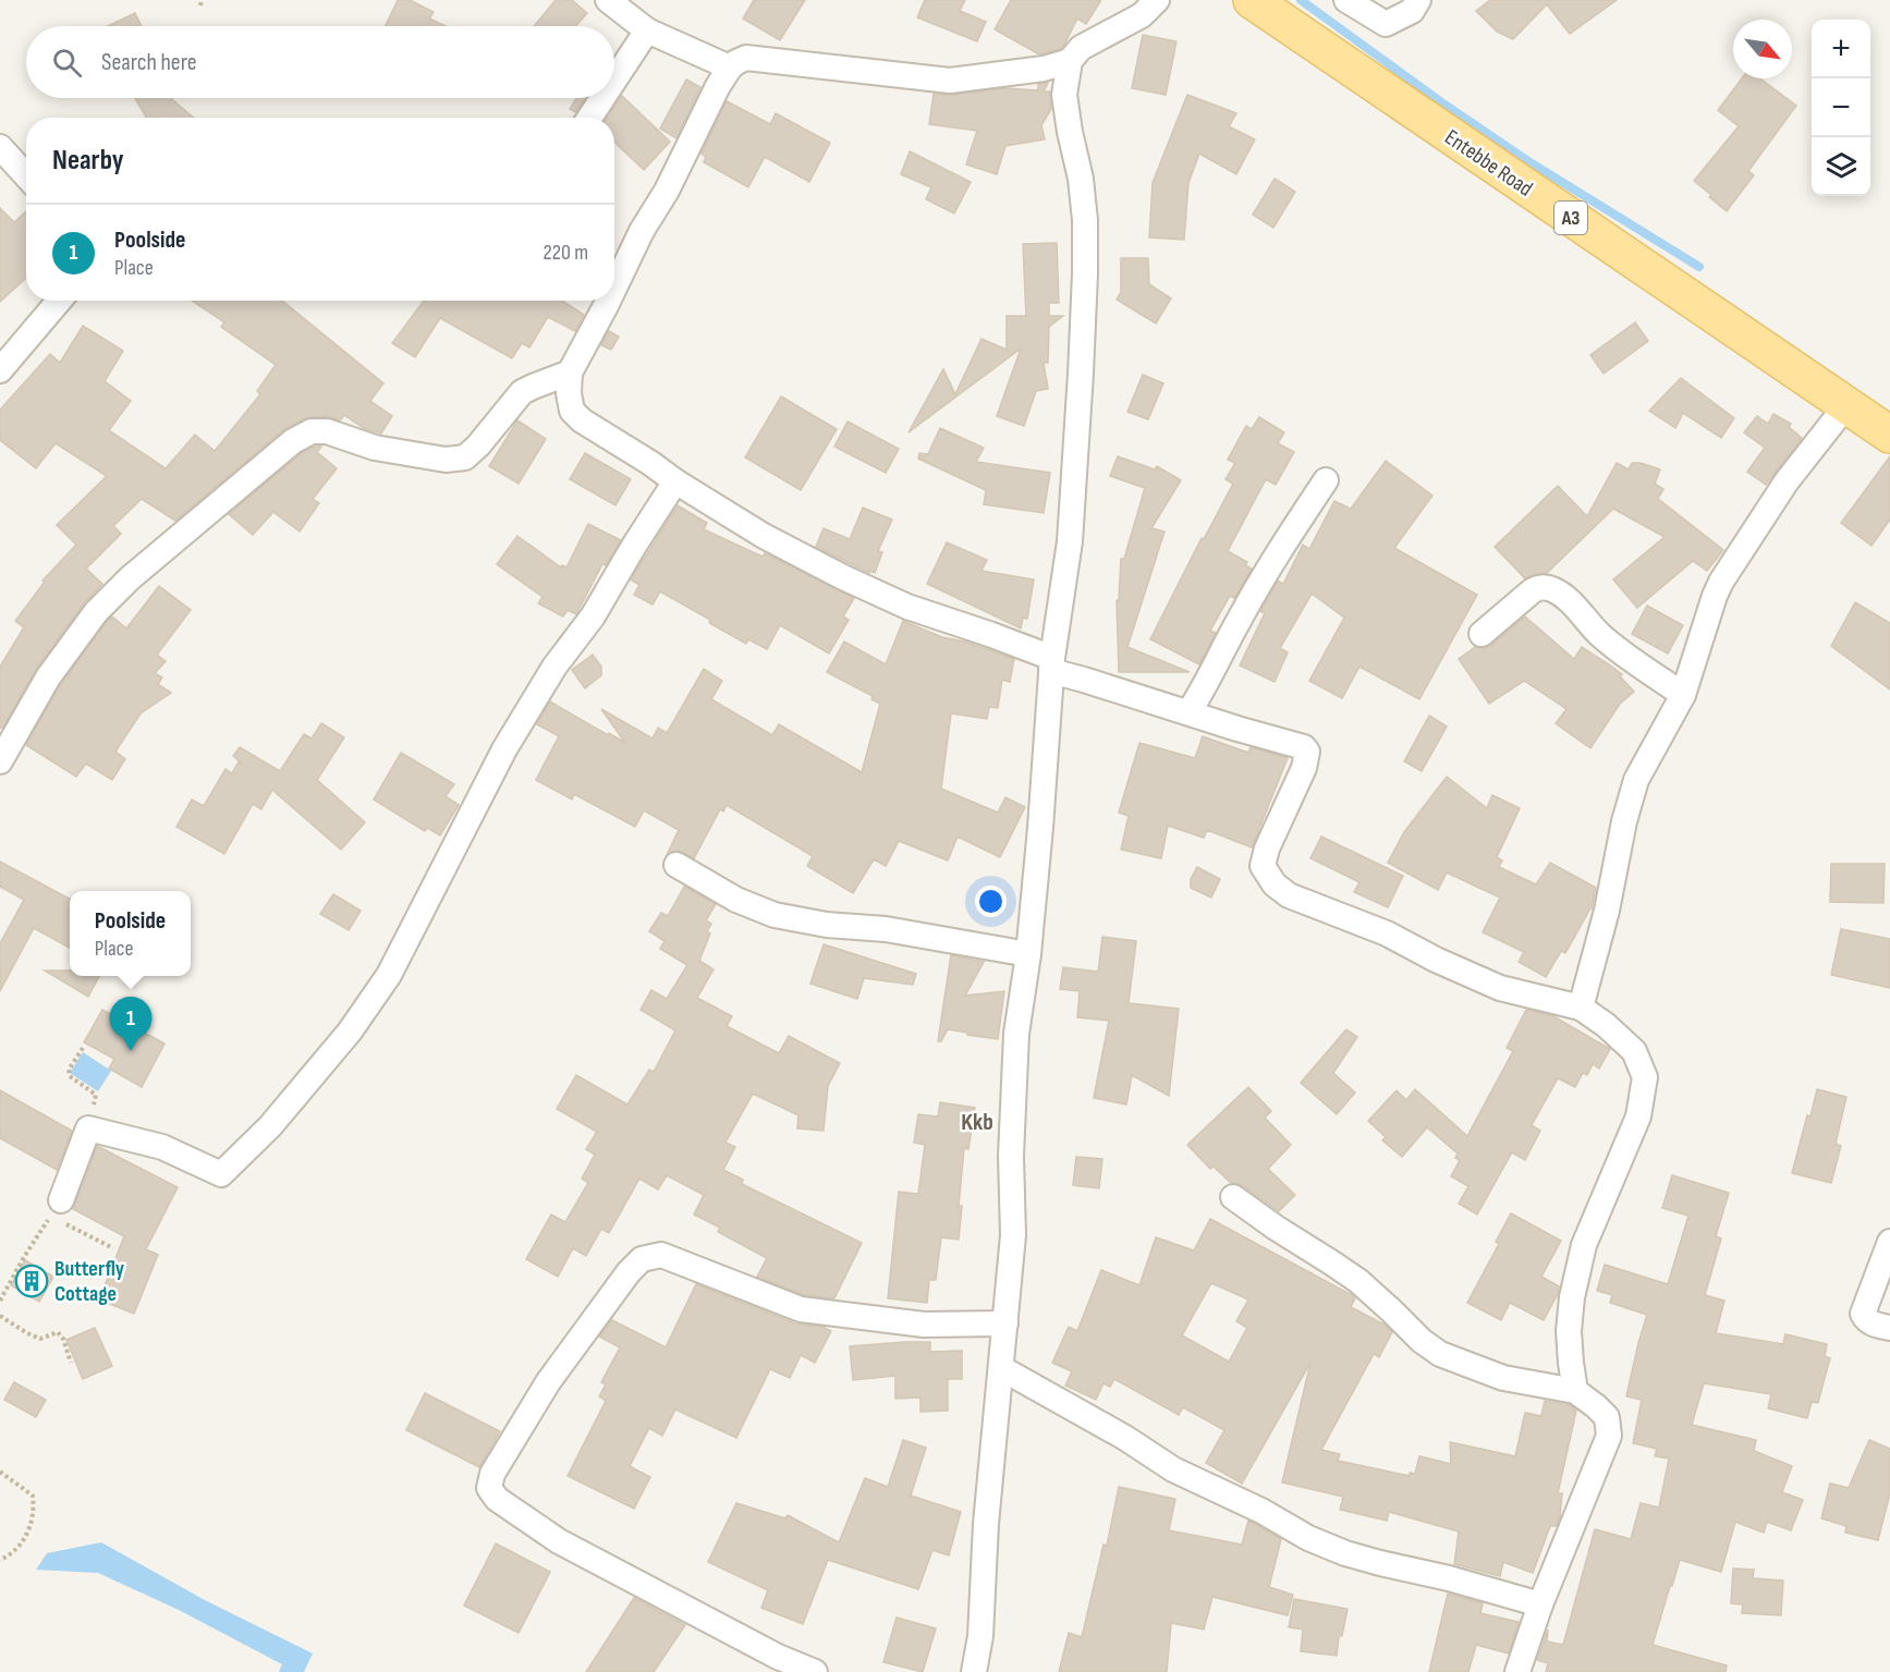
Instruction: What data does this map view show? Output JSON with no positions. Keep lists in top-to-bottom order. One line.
{"streets":{"main road":["Entebbe Road","A3"]},"districts":["Kkb"],"places":{"building":["Butterfly Cottage"]},"north":"bottom right","page":{"map_buttons":["+","−"],"search":"Search here","heading":"Nearby","list":[{"mark":"1","name":"Poolside","note":"Place","value":"220 m"}],"popup":["Poolside","Place"],"pins":"1"}}
